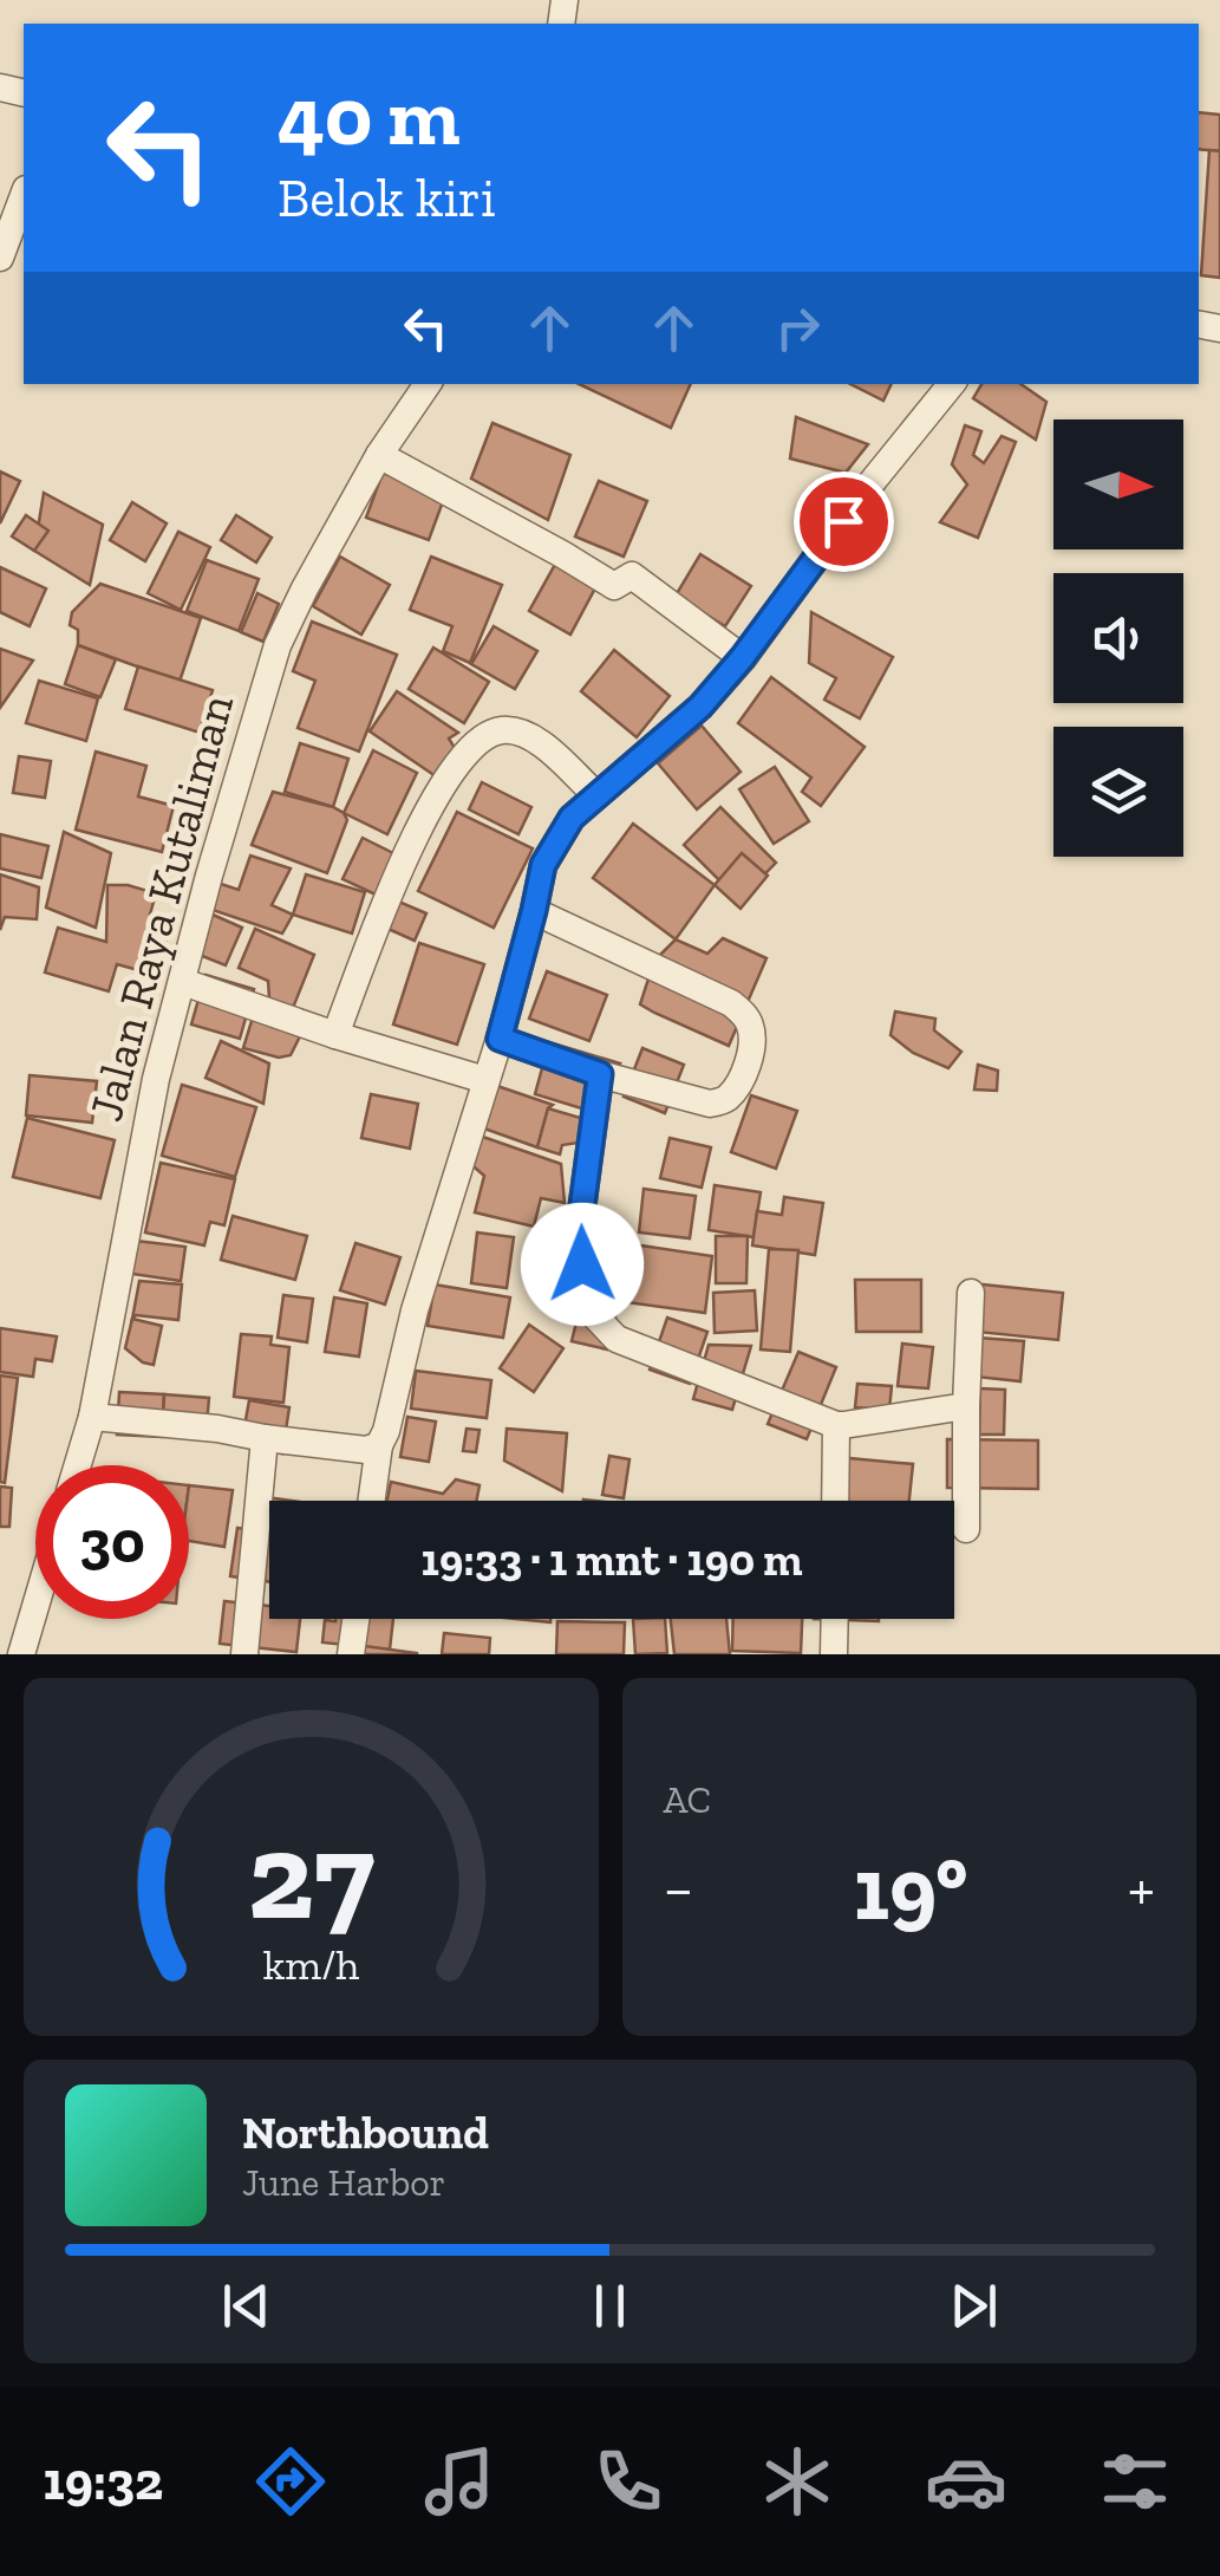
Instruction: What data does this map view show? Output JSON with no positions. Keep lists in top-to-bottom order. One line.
{"streets":{"street":["Jalan Raya Kutaliman"]},"north":"right","page":{"turn":["40 m","Belok kiri"],"limit":"30","trip":"19:33 · 1 mnt · 190 m","tile":"AC","heat":["−","19°","+"],"song":["Northbound","June Harbor"],"tabs":"19:32","gauge":["27","km/h"]}}
